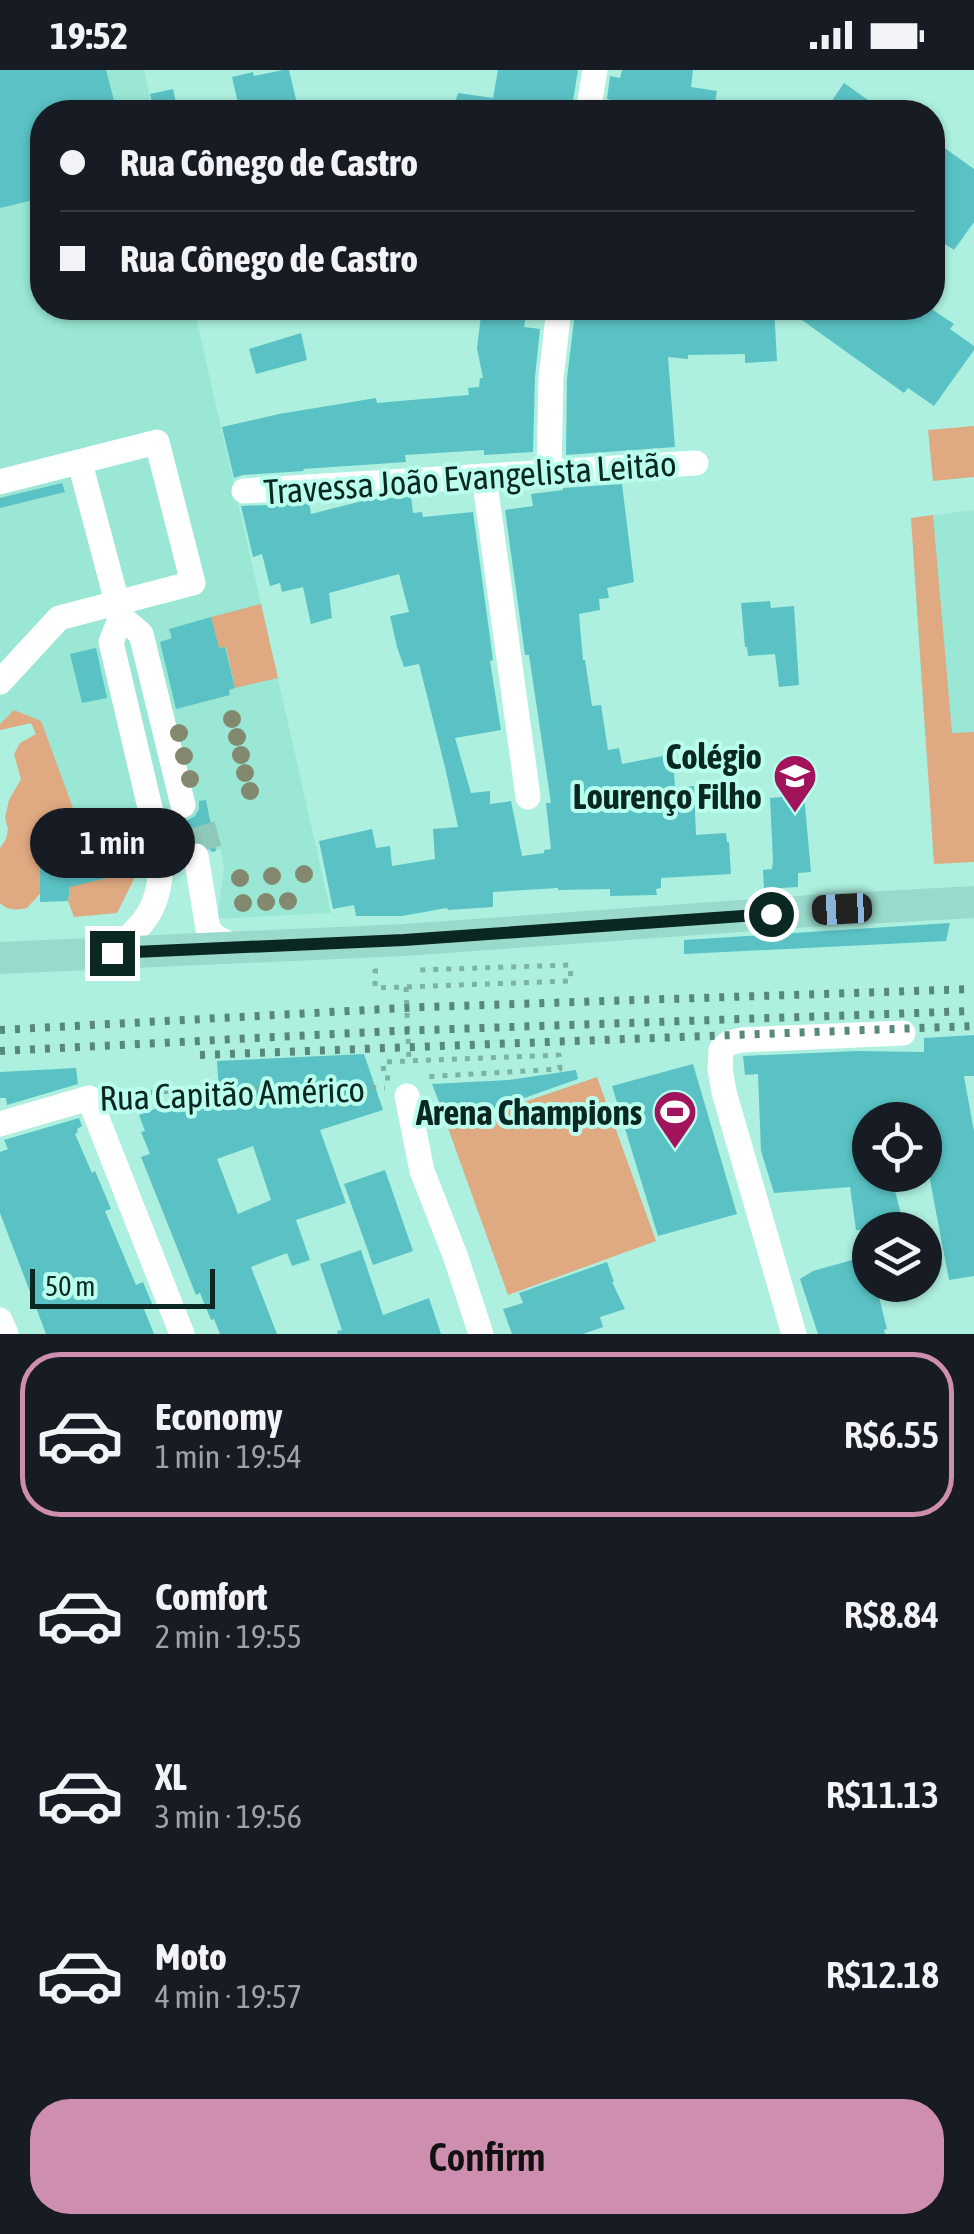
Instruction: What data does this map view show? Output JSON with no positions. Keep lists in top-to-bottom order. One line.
{"streets":{"street":["Travessa João Evangelista Leitão","Rua Capitão Américo"]},"places":{"school or university":["Colégio Lourenço Filho"],"sports":["Arena Champions"]},"scale_bar":"50 m","page":{"status":"19:52","banner":["Rua Cônego de Castro","Rua Cônego de Castro"],"bubble":"1 min","scale":"50 m","list":[{"name":"Economy","note":"1 min · 19:54","value":"R$6.55"},{"name":"Comfort","note":"2 min · 19:55","value":"R$8.84"},{"name":"XL","note":"3 min · 19:56","value":"R$11.13"},{"name":"Moto","note":"4 min · 19:57","value":"R$12.18"}],"buttons":"Confirm"}}
